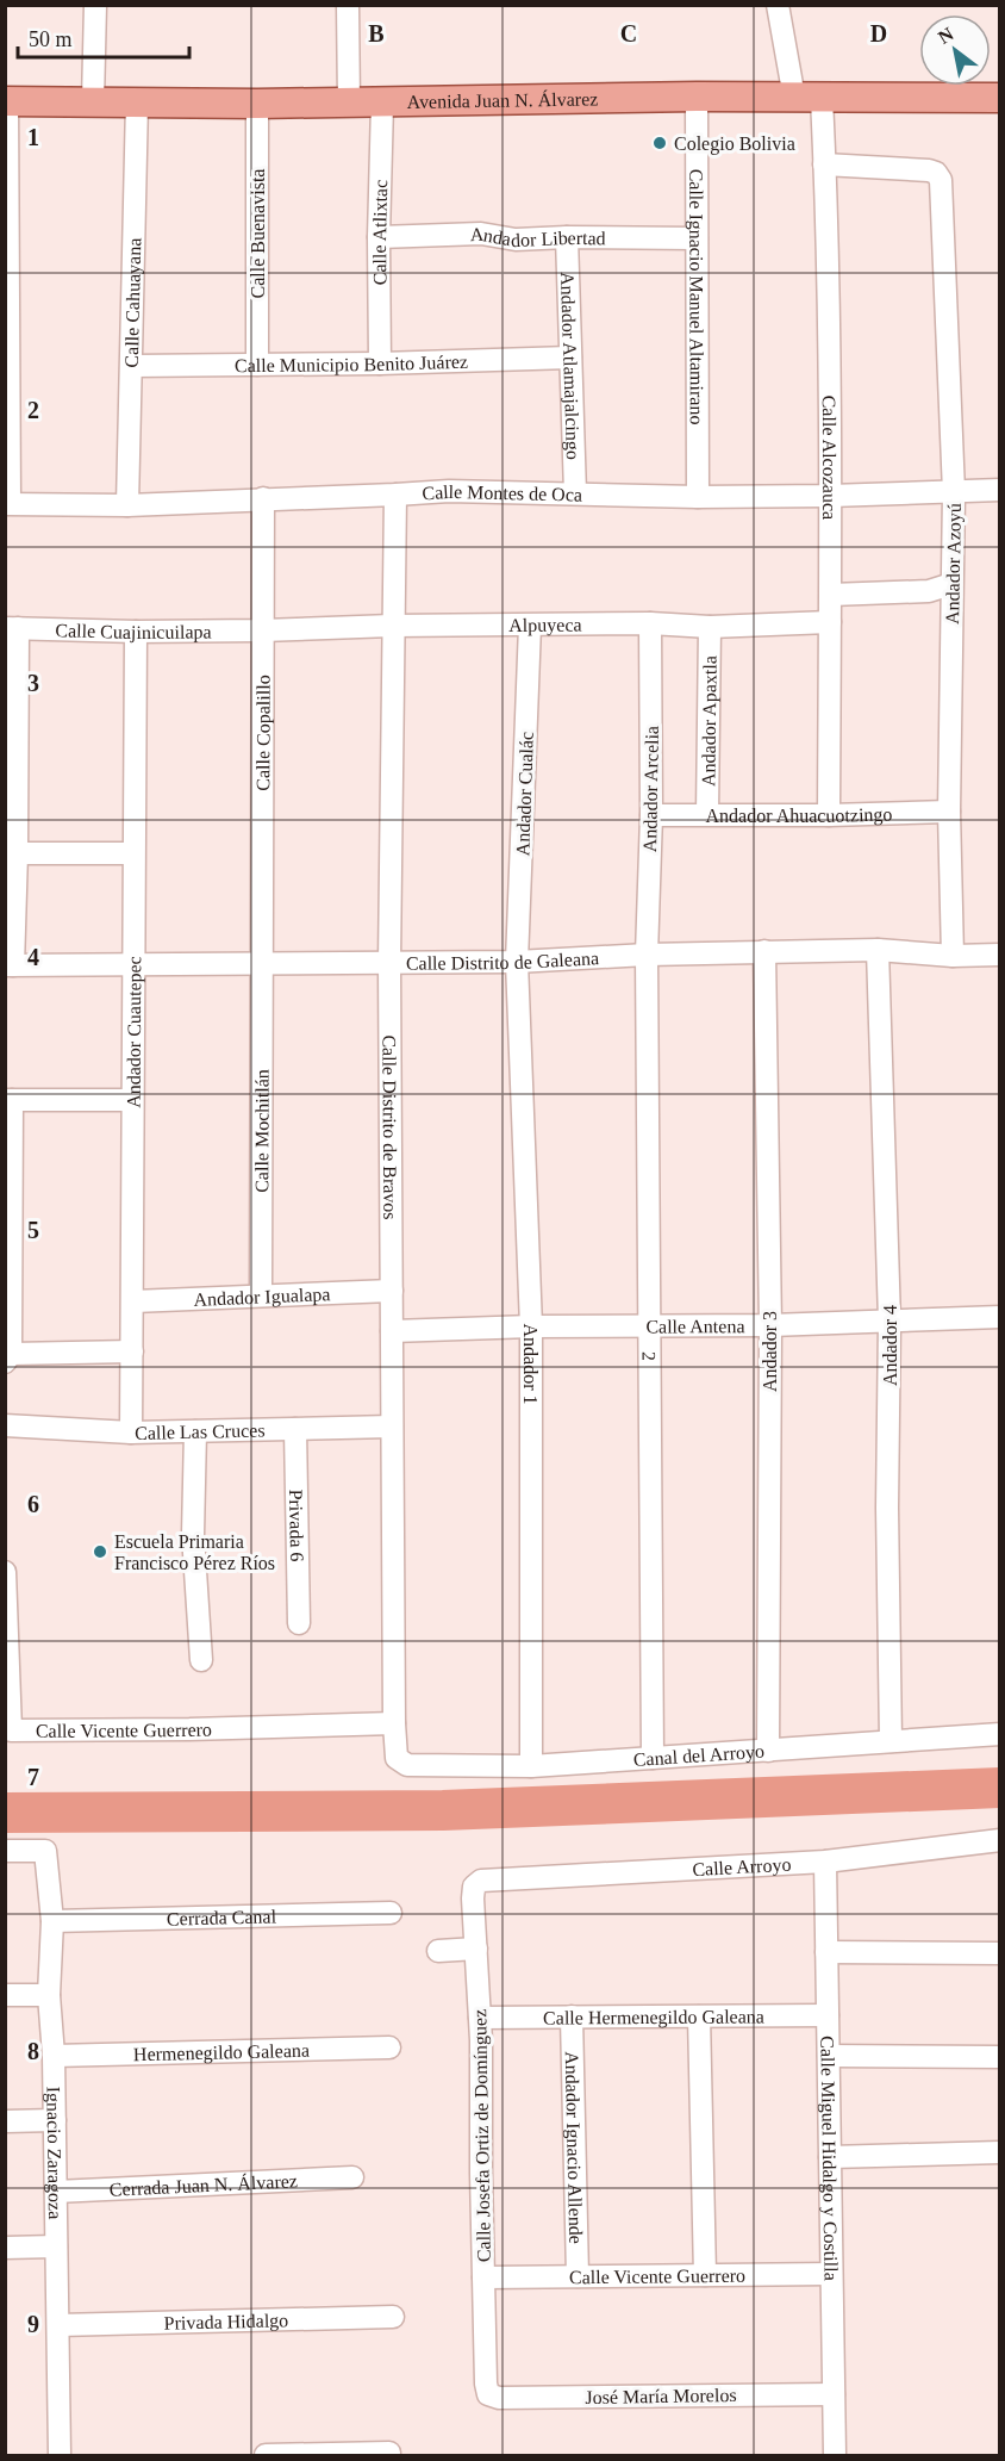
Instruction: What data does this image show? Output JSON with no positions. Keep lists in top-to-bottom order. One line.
{"streets":{"main road":["Avenida Juan N. Álvarez"],"street":["Calle Buenavista","Calle Atlixtac","Andador Libertad","Calle Ignacio Manuel Altamirano","Calle Cahuayana","Calle Municipio Benito Juárez","Andador Atlamajalcingo","Calle Alcozauca","Calle Montes de Oca","Andador Azoyú","Alpuyeca","Calle Cuajinicuilapa","Andador Apaxtla","Calle Copalillo","Andador Arcelia","Andador Cualác","Andador Ahuacuotzingo","Calle Distrito de Galeana","Andador Cuautepec","Calle Distrito de Bravos","Calle Mochitlán","Andador Igualapa","Calle Antena","Andador 4","Andador 3","2","Andador 1","Calle Las Cruces","Privada 6","Calle Vicente Guerrero","Canal del Arroyo","Calle Arroyo","Cerrada Canal","Calle Hermenegildo Galeana","Hermenegildo Galeana","Calle Josefa Ortiz de Domínguez","Andador Ignacio Allende","Ignacio Zaragoza","Calle Miguel Hidalgo y Costilla","Cerrada Juan N. Álvarez","Privada Hidalgo","José María Morelos"]},"crossings":[["Avenida Juan N. Álvarez","Calle Buenavista"],["Avenida Juan N. Álvarez","Calle Atlixtac"],["Avenida Juan N. Álvarez","Calle Ignacio Manuel Altamirano"],["Avenida Juan N. Álvarez","Calle Cahuayana"],["Avenida Juan N. Álvarez","Calle Alcozauca"],["Calle Buenavista","Calle Municipio Benito Juárez"],["Calle Atlixtac","Andador Libertad"],["Calle Atlixtac","Calle Municipio Benito Juárez"],["Andador Libertad","Calle Ignacio Manuel Altamirano"],["Andador Libertad","Andador Atlamajalcingo"],["Calle Ignacio Manuel Altamirano","Calle Montes de Oca"],["Calle Cahuayana","Calle Municipio Benito Juárez"],["Calle Cahuayana","Calle Montes de Oca"],["Calle Municipio Benito Juárez","Andador Atlamajalcingo"],["Andador Atlamajalcingo","Calle Montes de Oca"],["Calle Alcozauca","Calle Montes de Oca"],["Calle Alcozauca","Andador Azoyú"],["Calle Alcozauca","Alpuyeca"],["Calle Alcozauca","Andador Ahuacuotzingo"],["Calle Montes de Oca","Andador Azoyú"],["Calle Montes de Oca","Calle Copalillo"],["Calle Montes de Oca","Calle Distrito de Bravos"],["Andador Azoyú","Andador Ahuacuotzingo"],["Andador Azoyú","Calle Distrito de Galeana"],["Alpuyeca","Calle Cuajinicuilapa"],["Alpuyeca","Andador Apaxtla"],["Alpuyeca","Calle Copalillo"],["Alpuyeca","Andador Arcelia"],["Alpuyeca","Andador Cualác"],["Alpuyeca","Calle Distrito de Bravos"],["Calle Cuajinicuilapa","Calle Copalillo"],["Calle Cuajinicuilapa","Andador Cuautepec"],["Andador Apaxtla","Andador Ahuacuotzingo"],["Calle Copalillo","Calle Distrito de Galeana"],["Calle Copalillo","Calle Mochitlán"],["Andador Arcelia","Andador Ahuacuotzingo"],["Andador Arcelia","Calle Distrito de Galeana"],["Andador Arcelia","2"],["Andador Cualác","Calle Distrito de Galeana"],["Andador Cualác","Andador 1"],["Calle Distrito de Galeana","Andador Cuautepec"],["Calle Distrito de Galeana","Calle Distrito de Bravos"],["Calle Distrito de Galeana","Calle Mochitlán"],["Calle Distrito de Galeana","Andador 4"],["Calle Distrito de Galeana","Andador 3"],["Calle Distrito de Galeana","2"],["Calle Distrito de Galeana","Andador 1"],["Andador Cuautepec","Andador Igualapa"],["Andador Cuautepec","Calle Las Cruces"],["Calle Distrito de Bravos","Andador Igualapa"],["Calle Distrito de Bravos","Calle Antena"],["Calle Distrito de Bravos","Calle Las Cruces"],["Calle Distrito de Bravos","Calle Vicente Guerrero"],["Calle Distrito de Bravos","Canal del Arroyo"],["Calle Mochitlán","Andador Igualapa"],["Calle Antena","Andador 4"],["Calle Antena","Andador 3"],["Calle Antena","2"],["Calle Antena","Andador 1"],["Andador 4","Canal del Arroyo"],["Andador 3","Canal del Arroyo"],["2","Canal del Arroyo"],["Andador 1","Canal del Arroyo"],["Calle Las Cruces","Privada 6"],["Calle Vicente Guerrero","Calle Josefa Ortiz de Domínguez"],["Calle Vicente Guerrero","Andador Ignacio Allende"],["Calle Vicente Guerrero","Calle Miguel Hidalgo y Costilla"],["Calle Arroyo","Calle Josefa Ortiz de Domínguez"],["Calle Arroyo","Calle Miguel Hidalgo y Costilla"],["Cerrada Canal","Ignacio Zaragoza"],["Calle Hermenegildo Galeana","Calle Josefa Ortiz de Domínguez"],["Calle Hermenegildo Galeana","Andador Ignacio Allende"],["Calle Hermenegildo Galeana","Calle Miguel Hidalgo y Costilla"],["Hermenegildo Galeana","Ignacio Zaragoza"],["Calle Josefa Ortiz de Domínguez","José María Morelos"],["Ignacio Zaragoza","Cerrada Juan N. Álvarez"],["Ignacio Zaragoza","Privada Hidalgo"],["Calle Miguel Hidalgo y Costilla","José María Morelos"]],"places":["Colegio Bolivia","Escuela Primaria Francisco Pérez Ríos"],"scale_bar":"50 m","north":"top left","grid":{"columns":["B","C","D"],"rows":["1","2","3","4","5","6","7","8","9"]}}
